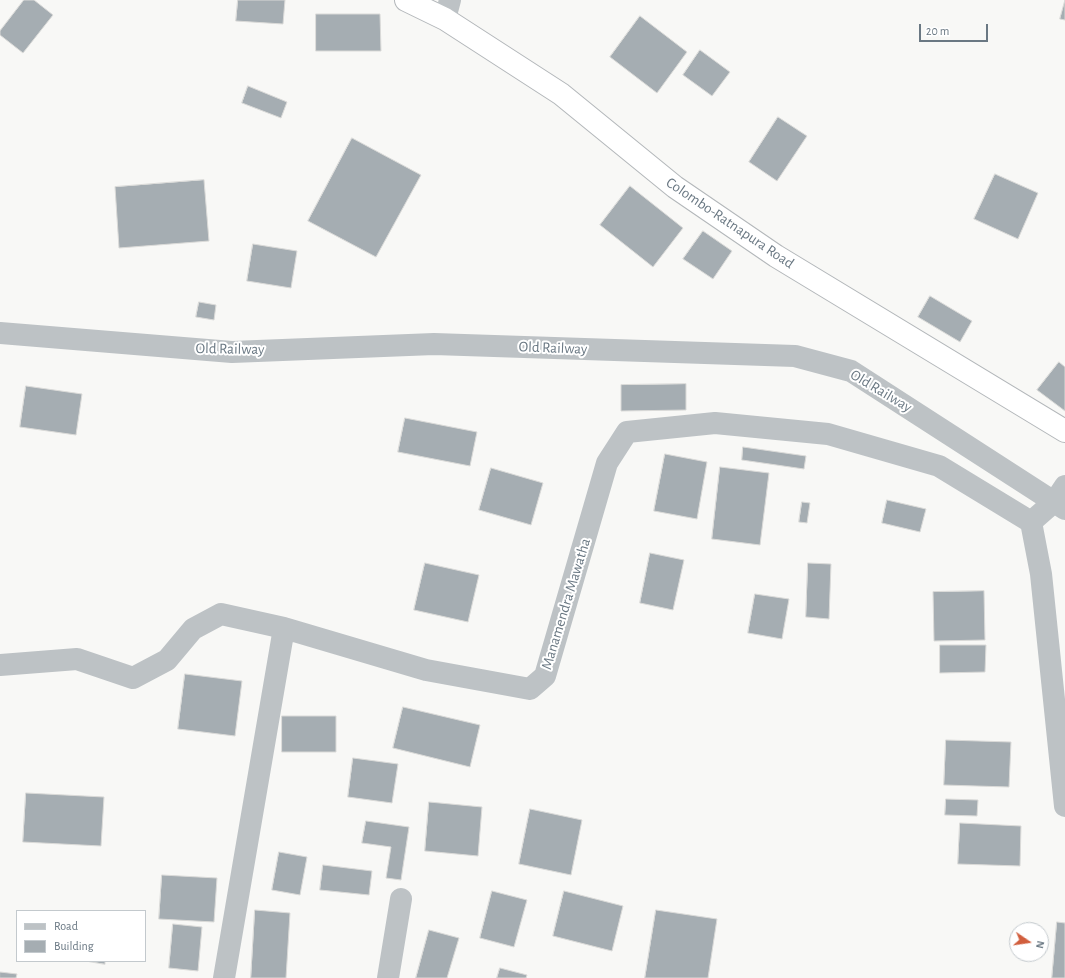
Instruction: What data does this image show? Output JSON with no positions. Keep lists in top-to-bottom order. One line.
{"streets":{"highway":["Colombo-Ratnapura Road"],"street":["Old Railway","Manamendra Mawatha"]},"legend":["Road","Building"],"scale_bar":"20 m","north":"right"}
